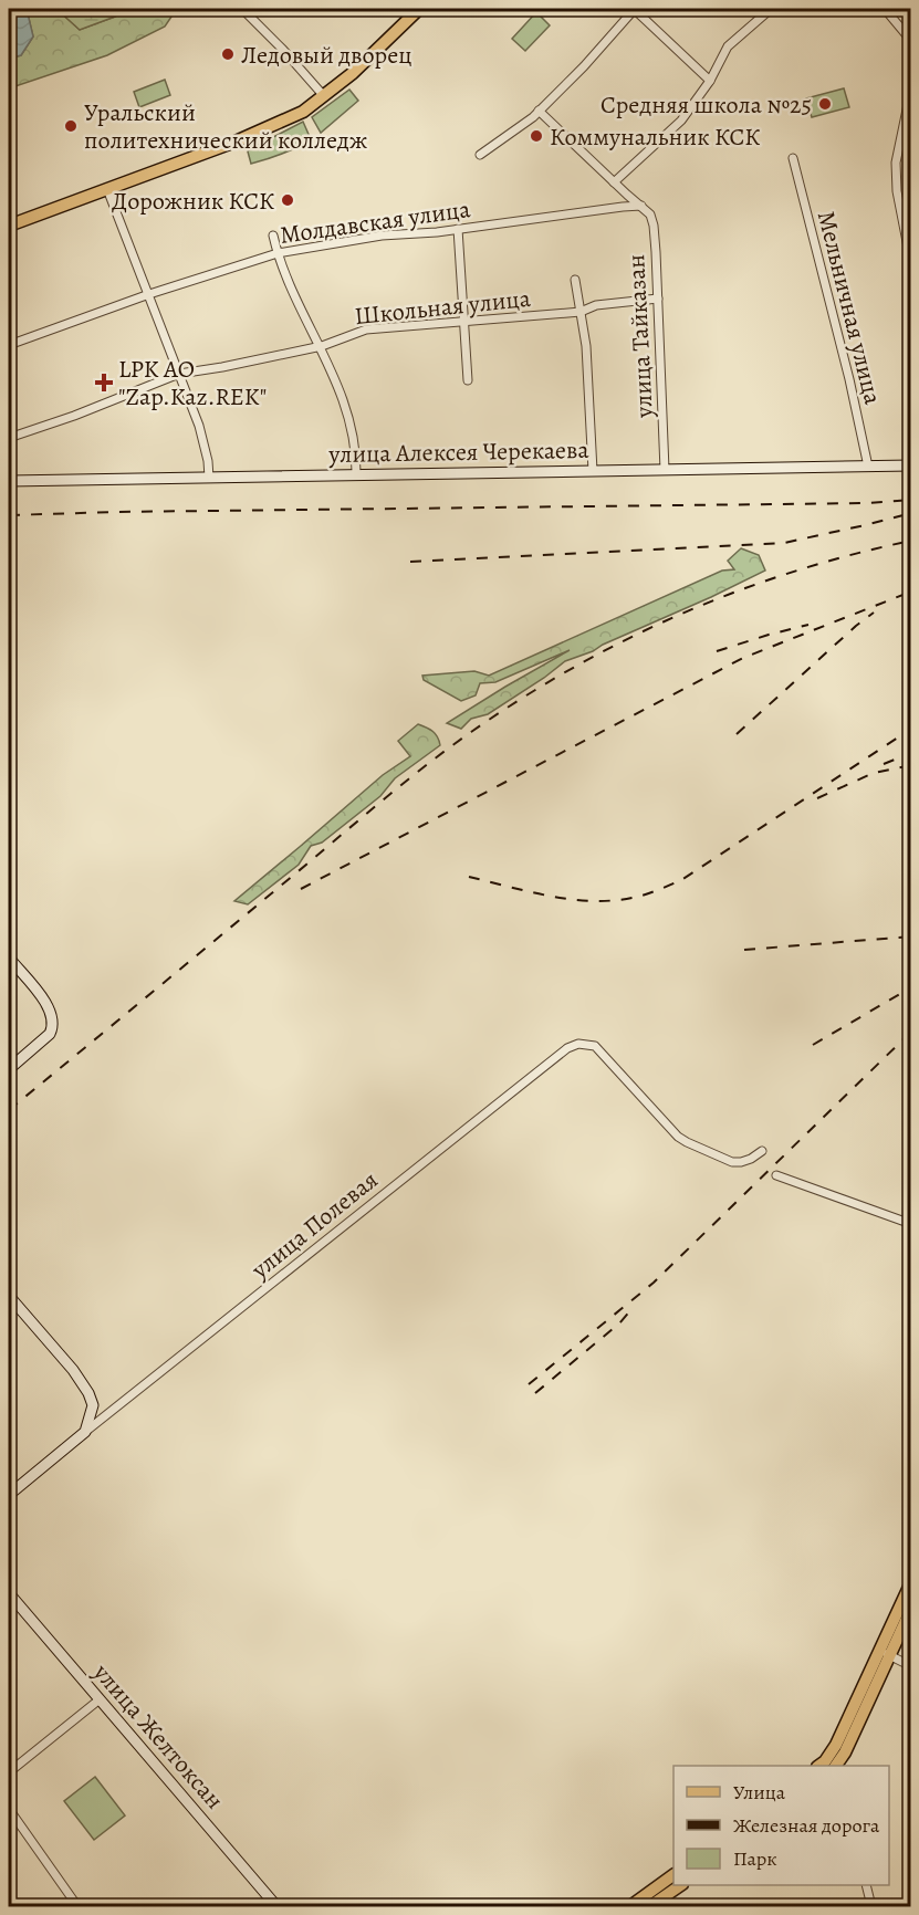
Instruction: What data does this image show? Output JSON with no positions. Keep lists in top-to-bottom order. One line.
{"streets":{"street":["Молдавская улица","Школьная улица","Мельничная улица","улица Тайказан","улица Алексея Черекаева","улица Полевая","улица Желтоксан"]},"crossings":[["Молдавская улица","улица Тайказан"],["Школьная улица","улица Тайказан"],["Мельничная улица","улица Алексея Черекаева"],["улица Тайказан","улица Алексея Черекаева"]],"places":{"other":["Ледовый дворец","Средняя школа №25","Уральский политехнический колледж","Коммунальник КСК","Дорожник КСК"],"health":["LPK AO \"Zap.Kaz.REK\""]},"legend":["Улица","Железная дорога","Парк"]}
